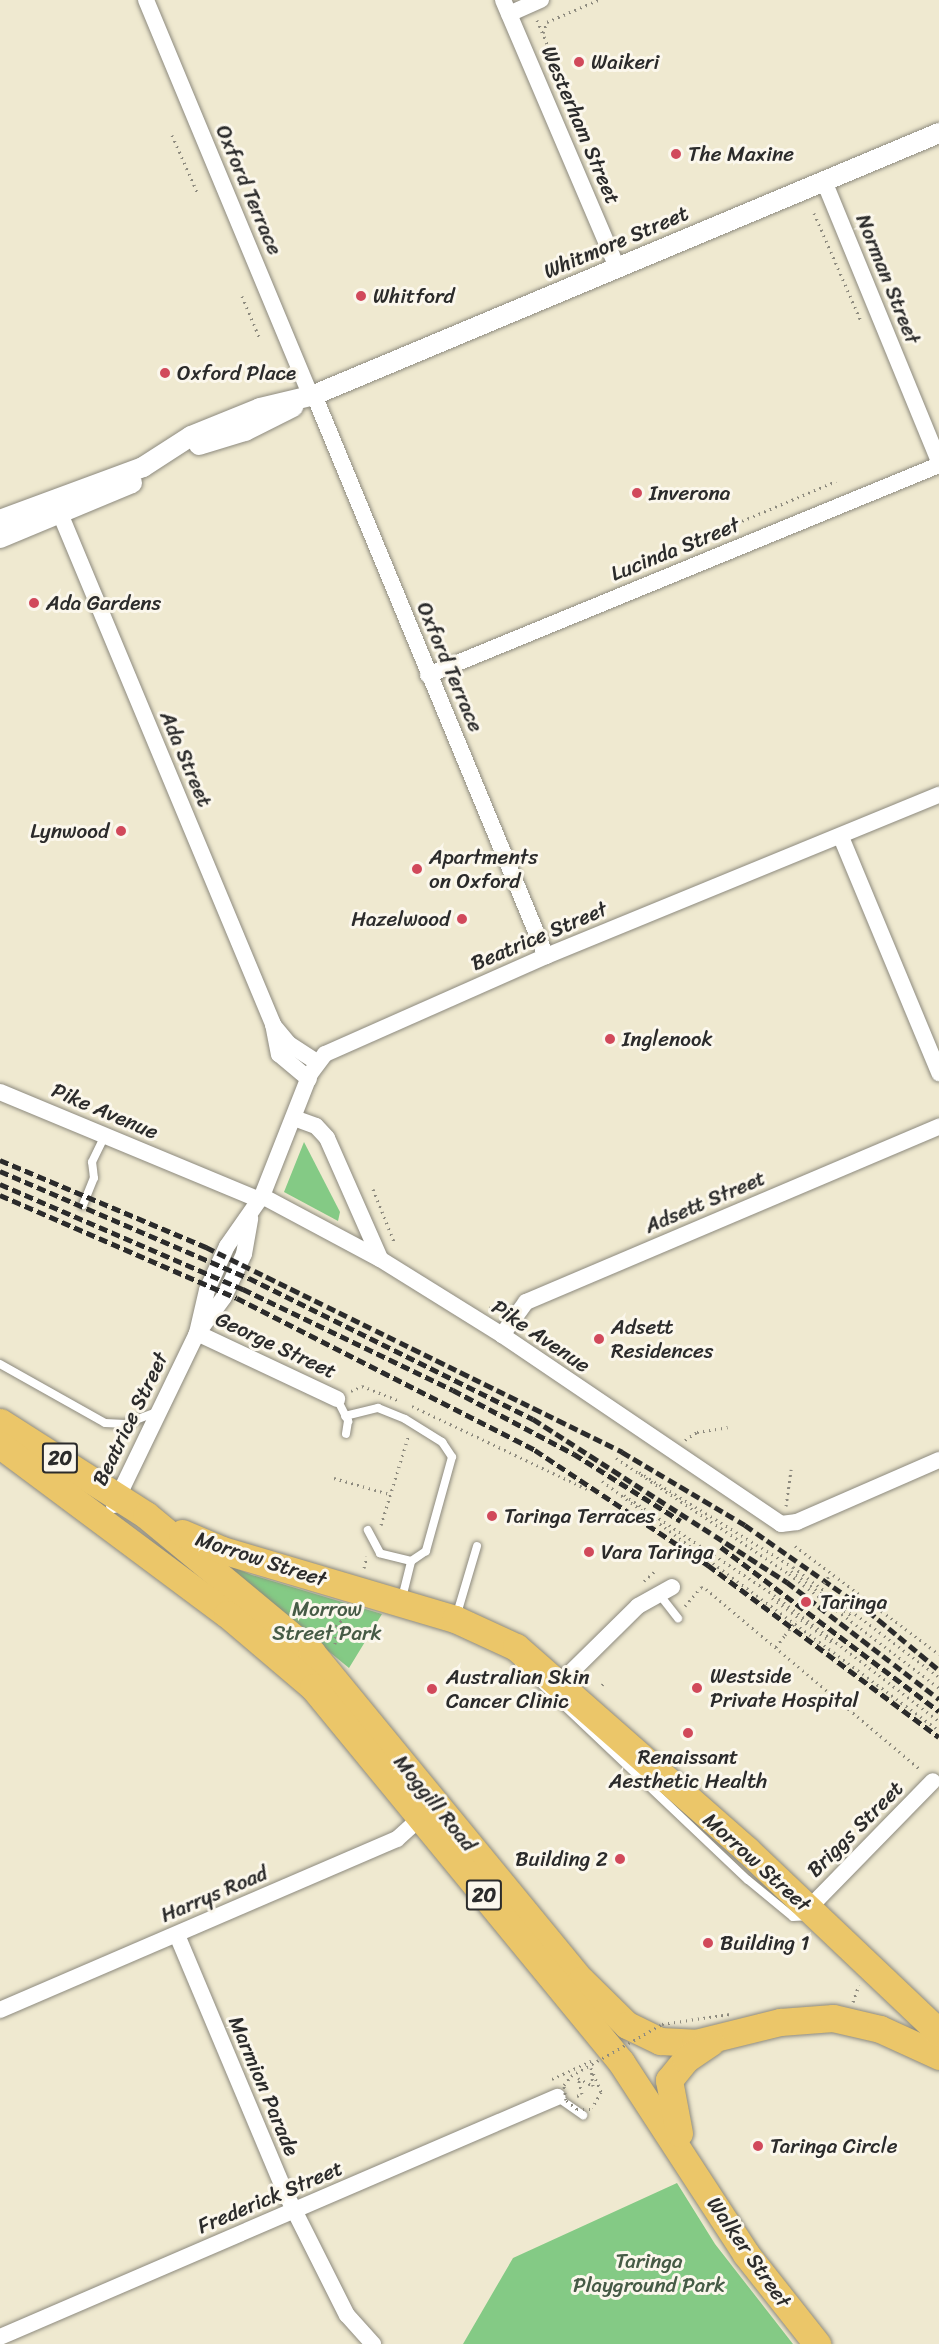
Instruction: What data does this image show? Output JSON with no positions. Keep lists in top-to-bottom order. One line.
{"streets":{"highway":["20","Morrow Street","Moggill Road","Walker Street"],"street":["Westerham Street","Oxford Terrace","Whitmore Street","Norman Street","Lucinda Street","Ada Street","Beatrice Street","Pike Avenue","Adsett Street","George Street","Briggs Street","Harrys Road","Marmion Parade","Frederick Street"]},"crossings":[["Westerham Street","Whitmore Street"],["Oxford Terrace","Whitmore Street"],["Oxford Terrace","Lucinda Street"],["Oxford Terrace","Beatrice Street"],["Whitmore Street","Norman Street"],["Whitmore Street","Ada Street"],["Norman Street","Lucinda Street"],["Ada Street","Beatrice Street"],["Beatrice Street","Pike Avenue"],["Beatrice Street","George Street"],["Beatrice Street","Moggill Road"],["Pike Avenue","Adsett Street"],["Morrow Street","Moggill Road"],["Morrow Street","Briggs Street"],["Moggill Road","Harrys Road"],["Moggill Road","Walker Street"],["Harrys Road","Marmion Parade"],["Marmion Parade","Frederick Street"]],"parks":["Morrow Street Park","Taringa Playground Park"],"places":["Waikeri","The Maxine","Whitford","Oxford Place","Inverona","Ada Gardens","Lynwood","Apartments on Oxford","Hazelwood","Inglenook","Adsett Residences","Taringa Terraces","Vara Taringa","Taringa","Westside Private Hospital","Australian Skin Cancer Clinic","Renaissant Aesthetic Health","Building 2","Building 1","Taringa Circle"]}
